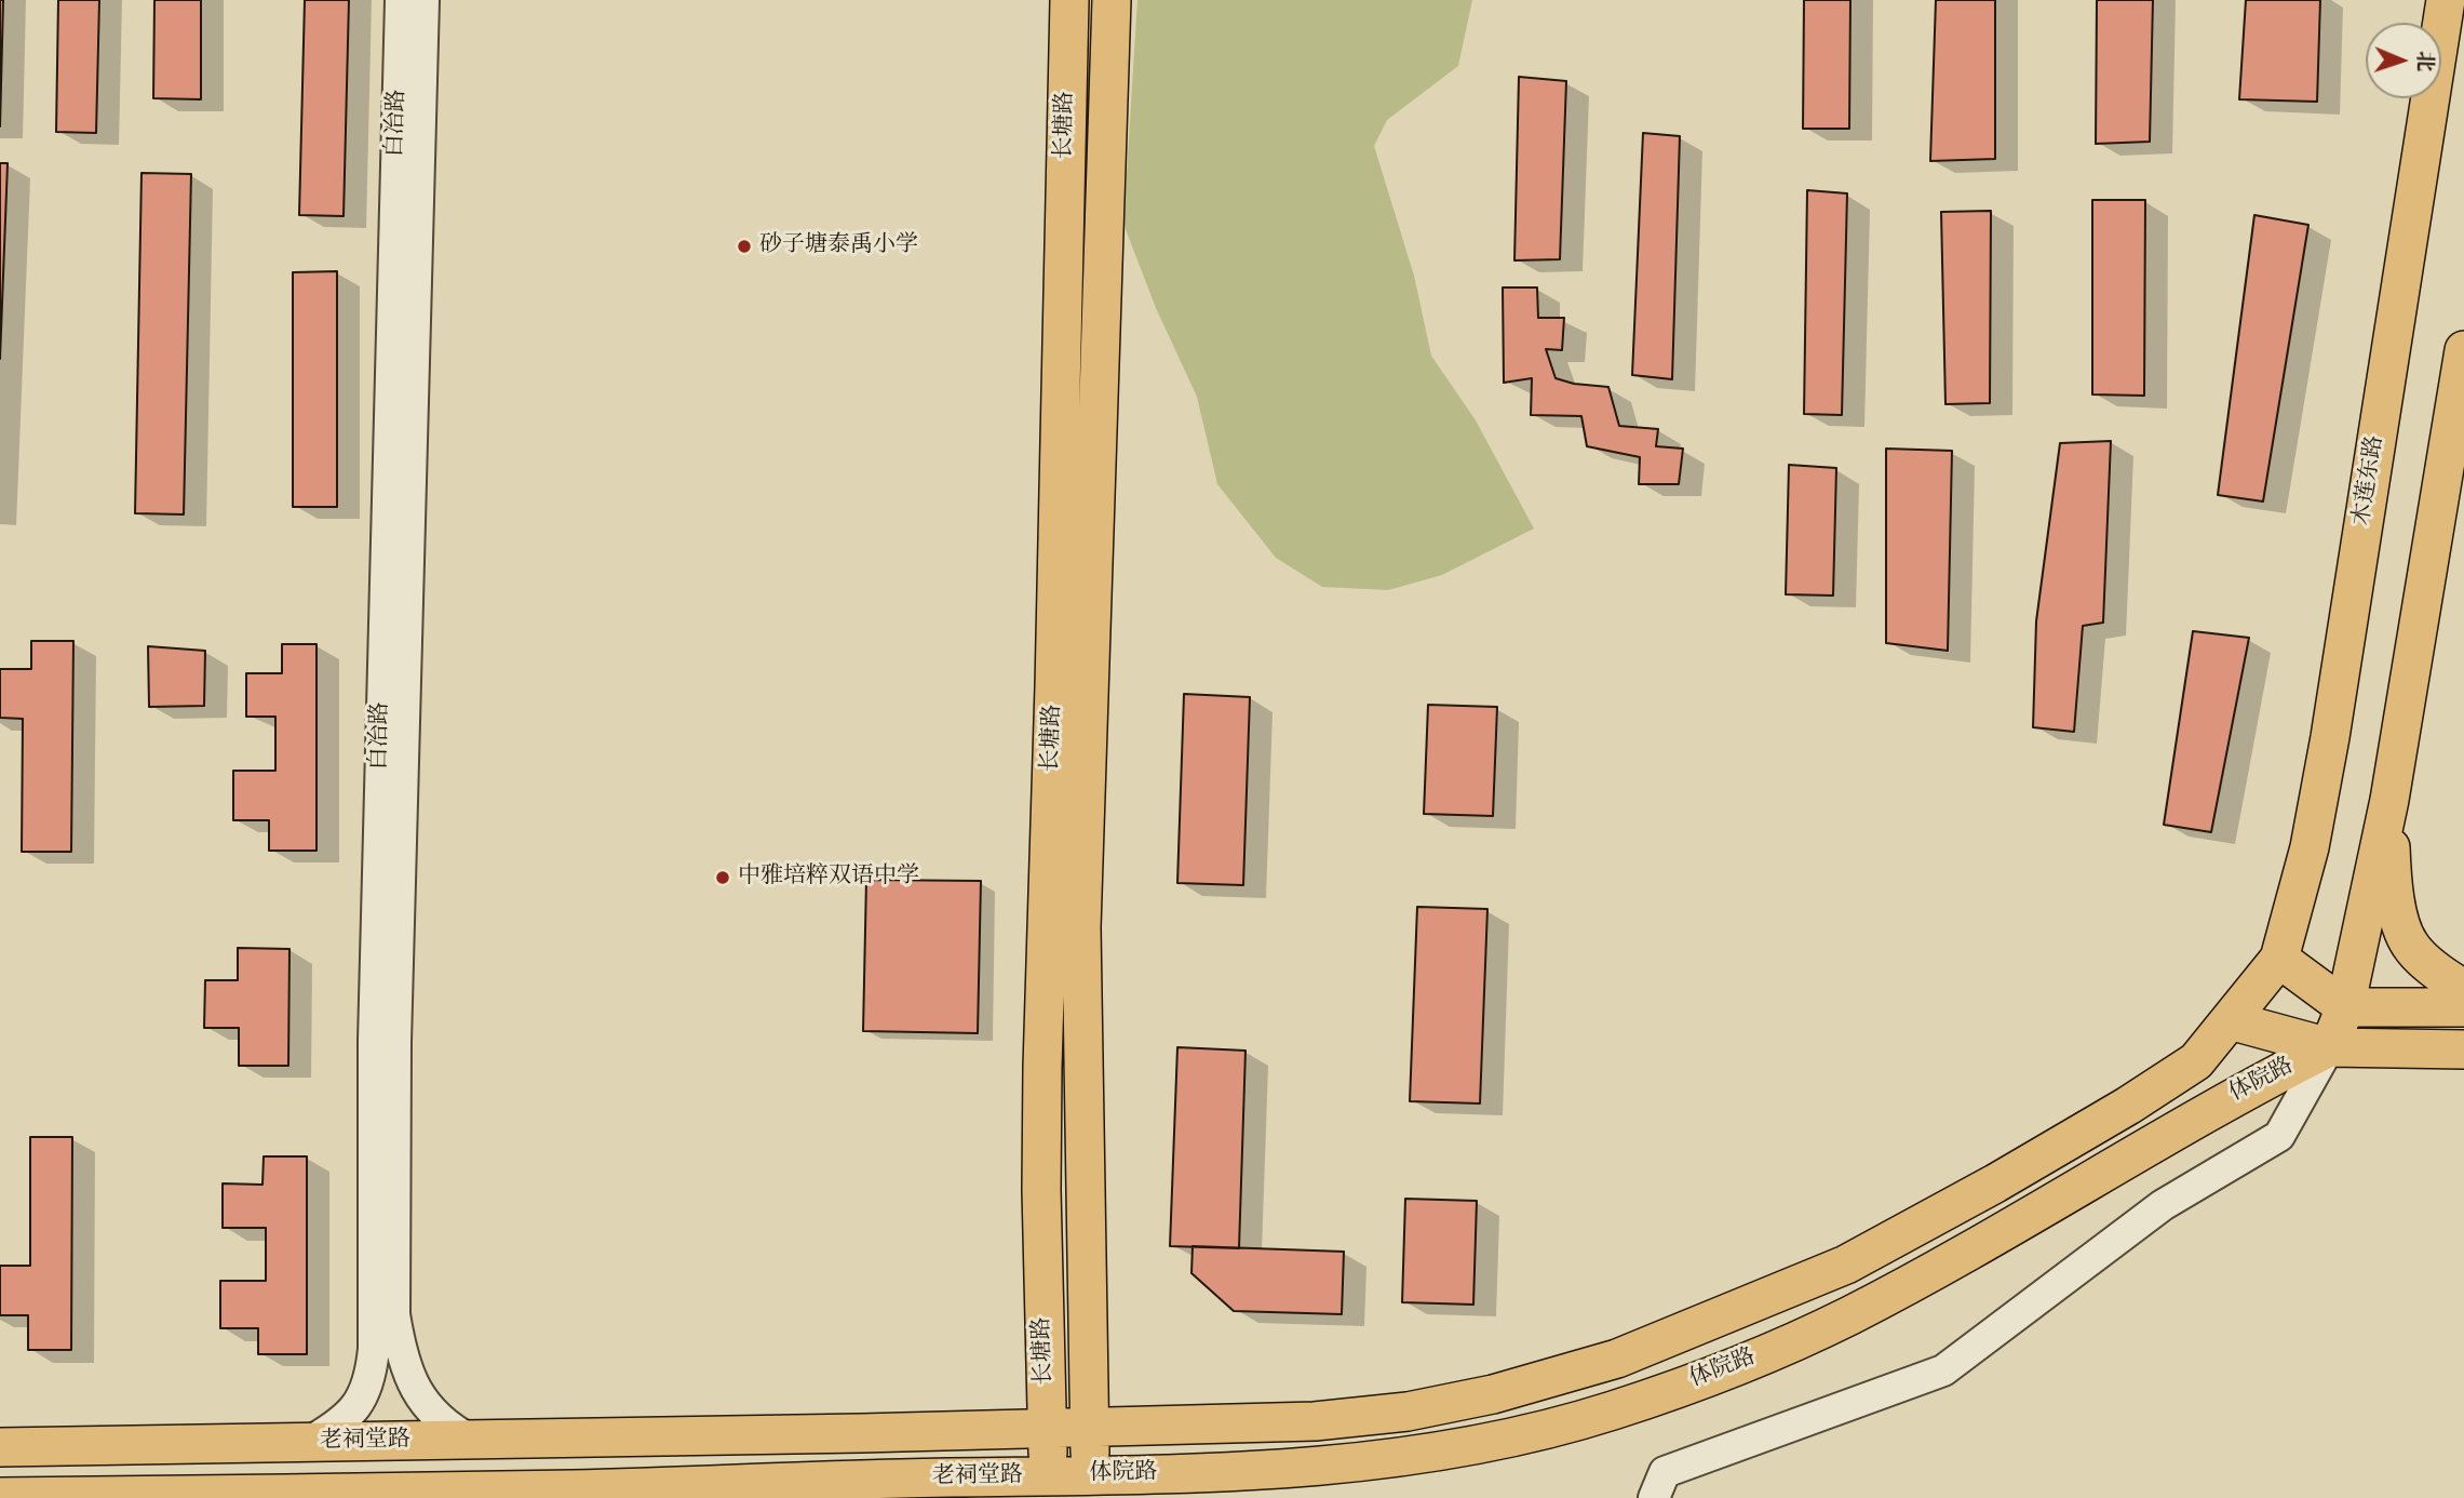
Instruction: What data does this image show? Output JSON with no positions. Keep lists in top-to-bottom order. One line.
{"streets":{"main road":["长塘路","木莲东路","体院路","老祠堂路"],"street":["白冶路"]},"crossings":[["白冶路","老祠堂路"],["长塘路","体院路"],["长塘路","老祠堂路"],["木莲东路","体院路"],["体院路","老祠堂路"]],"places":["砂子塘泰禹小学","中雅培粹双语中学"],"north":"right"}
